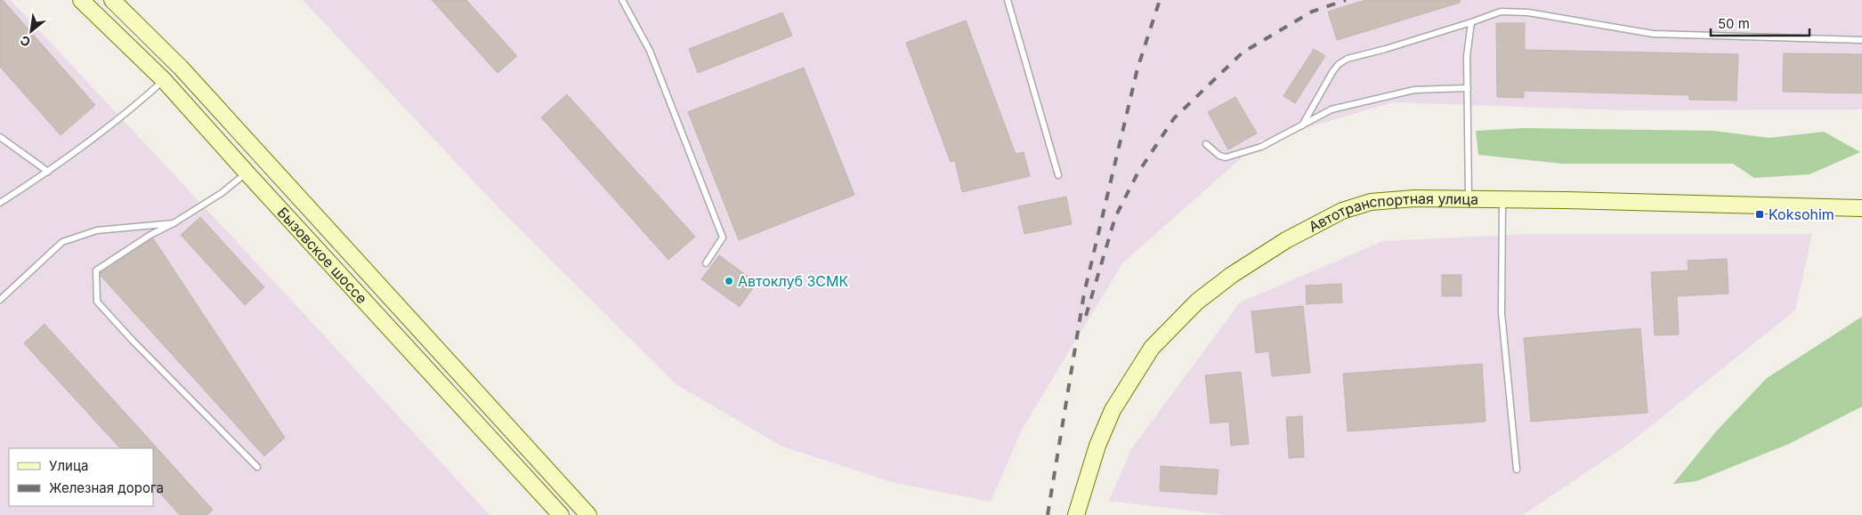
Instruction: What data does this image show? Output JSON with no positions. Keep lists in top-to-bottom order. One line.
{"streets":{"main road":["Автотранспортная улица","Бызовское шоссе"]},"places":{"transit":["Koksohim"],"other":["Автоклуб ЗСМК"]},"legend":["Улица","Железная дорога"],"scale_bar":"50 m","north":"bottom left"}
